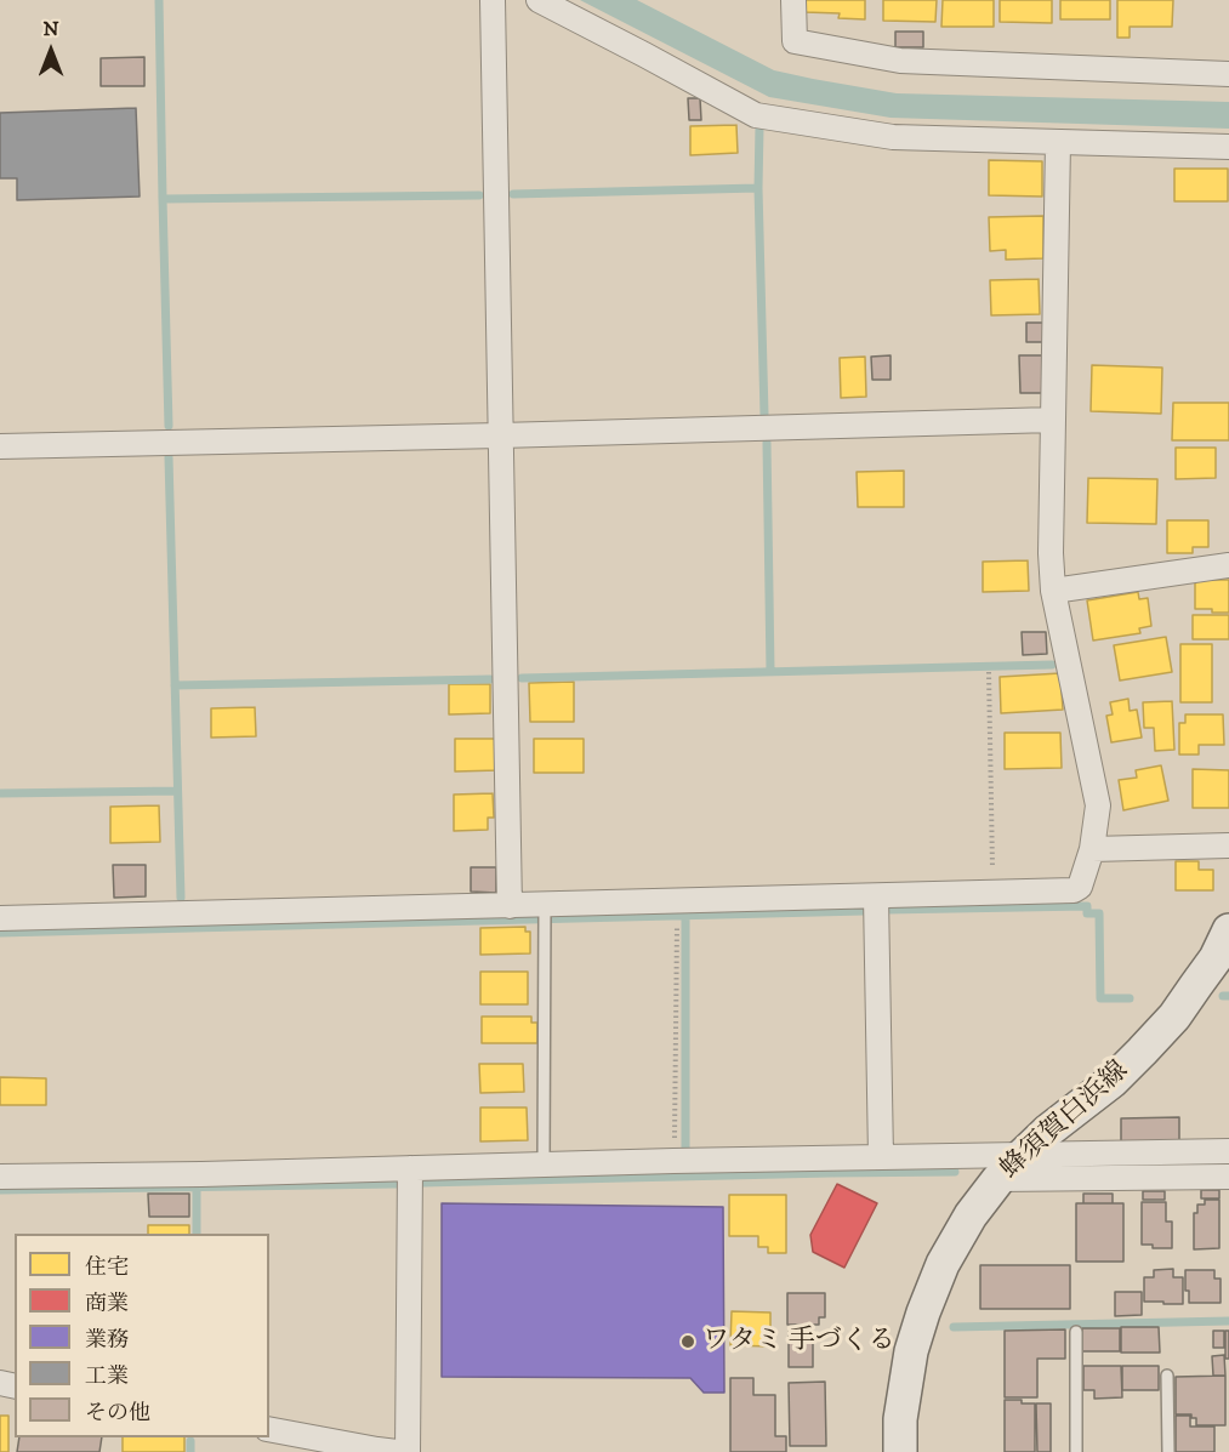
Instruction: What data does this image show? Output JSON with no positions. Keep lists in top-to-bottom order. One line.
{"streets":{"main road":["蜂須賀白浜線"]},"places":["ワタミ 手づくる"],"legend":["住宅","商業","業務","工業","その他"],"north":"top"}
